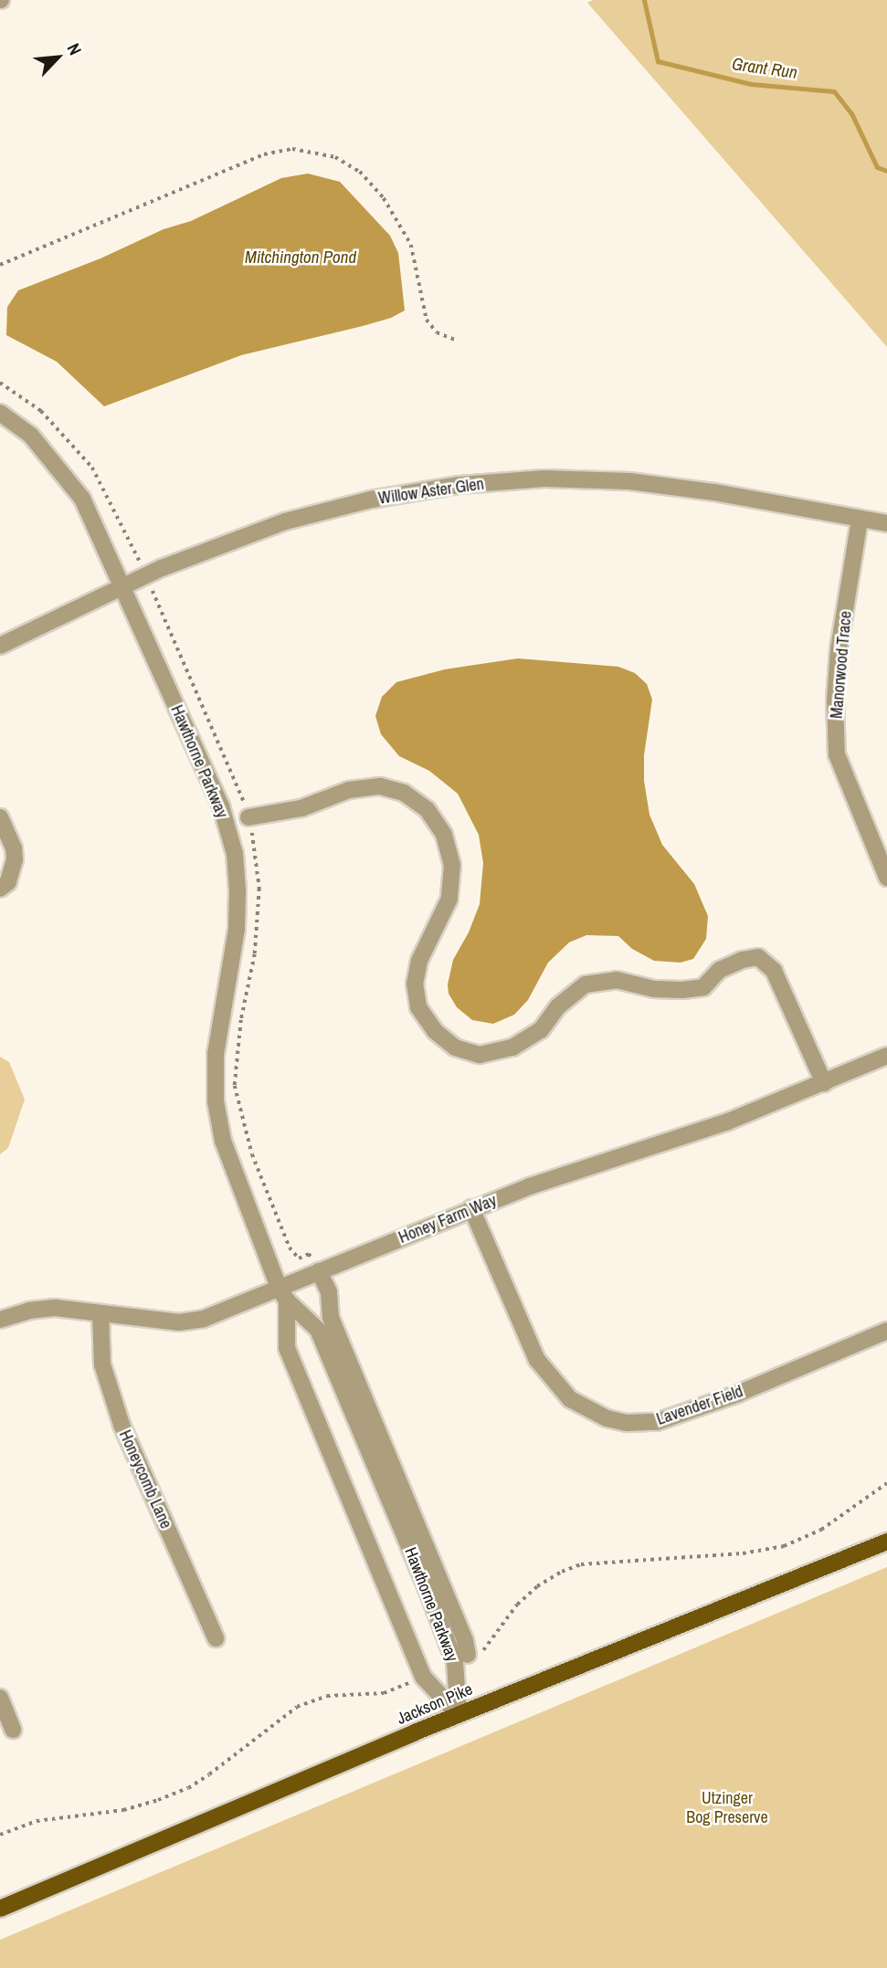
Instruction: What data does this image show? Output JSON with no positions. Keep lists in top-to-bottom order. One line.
{"streets":{"main road":["Jackson Pike"],"street":["Willow Aster Glen","Manorwood Trace","Hawthorne Parkway","Honey Farm Way","Lavender Field","Honeycomb Lane"]},"crossings":[["Willow Aster Glen","Manorwood Trace"],["Willow Aster Glen","Hawthorne Parkway"],["Hawthorne Parkway","Honey Farm Way"],["Hawthorne Parkway","Jackson Pike"],["Honey Farm Way","Lavender Field"],["Honey Farm Way","Honeycomb Lane"]],"water":["Grant Run","Mitchington Pond"],"parks":["Utzinger Bog Preserve"],"north":"top right"}
